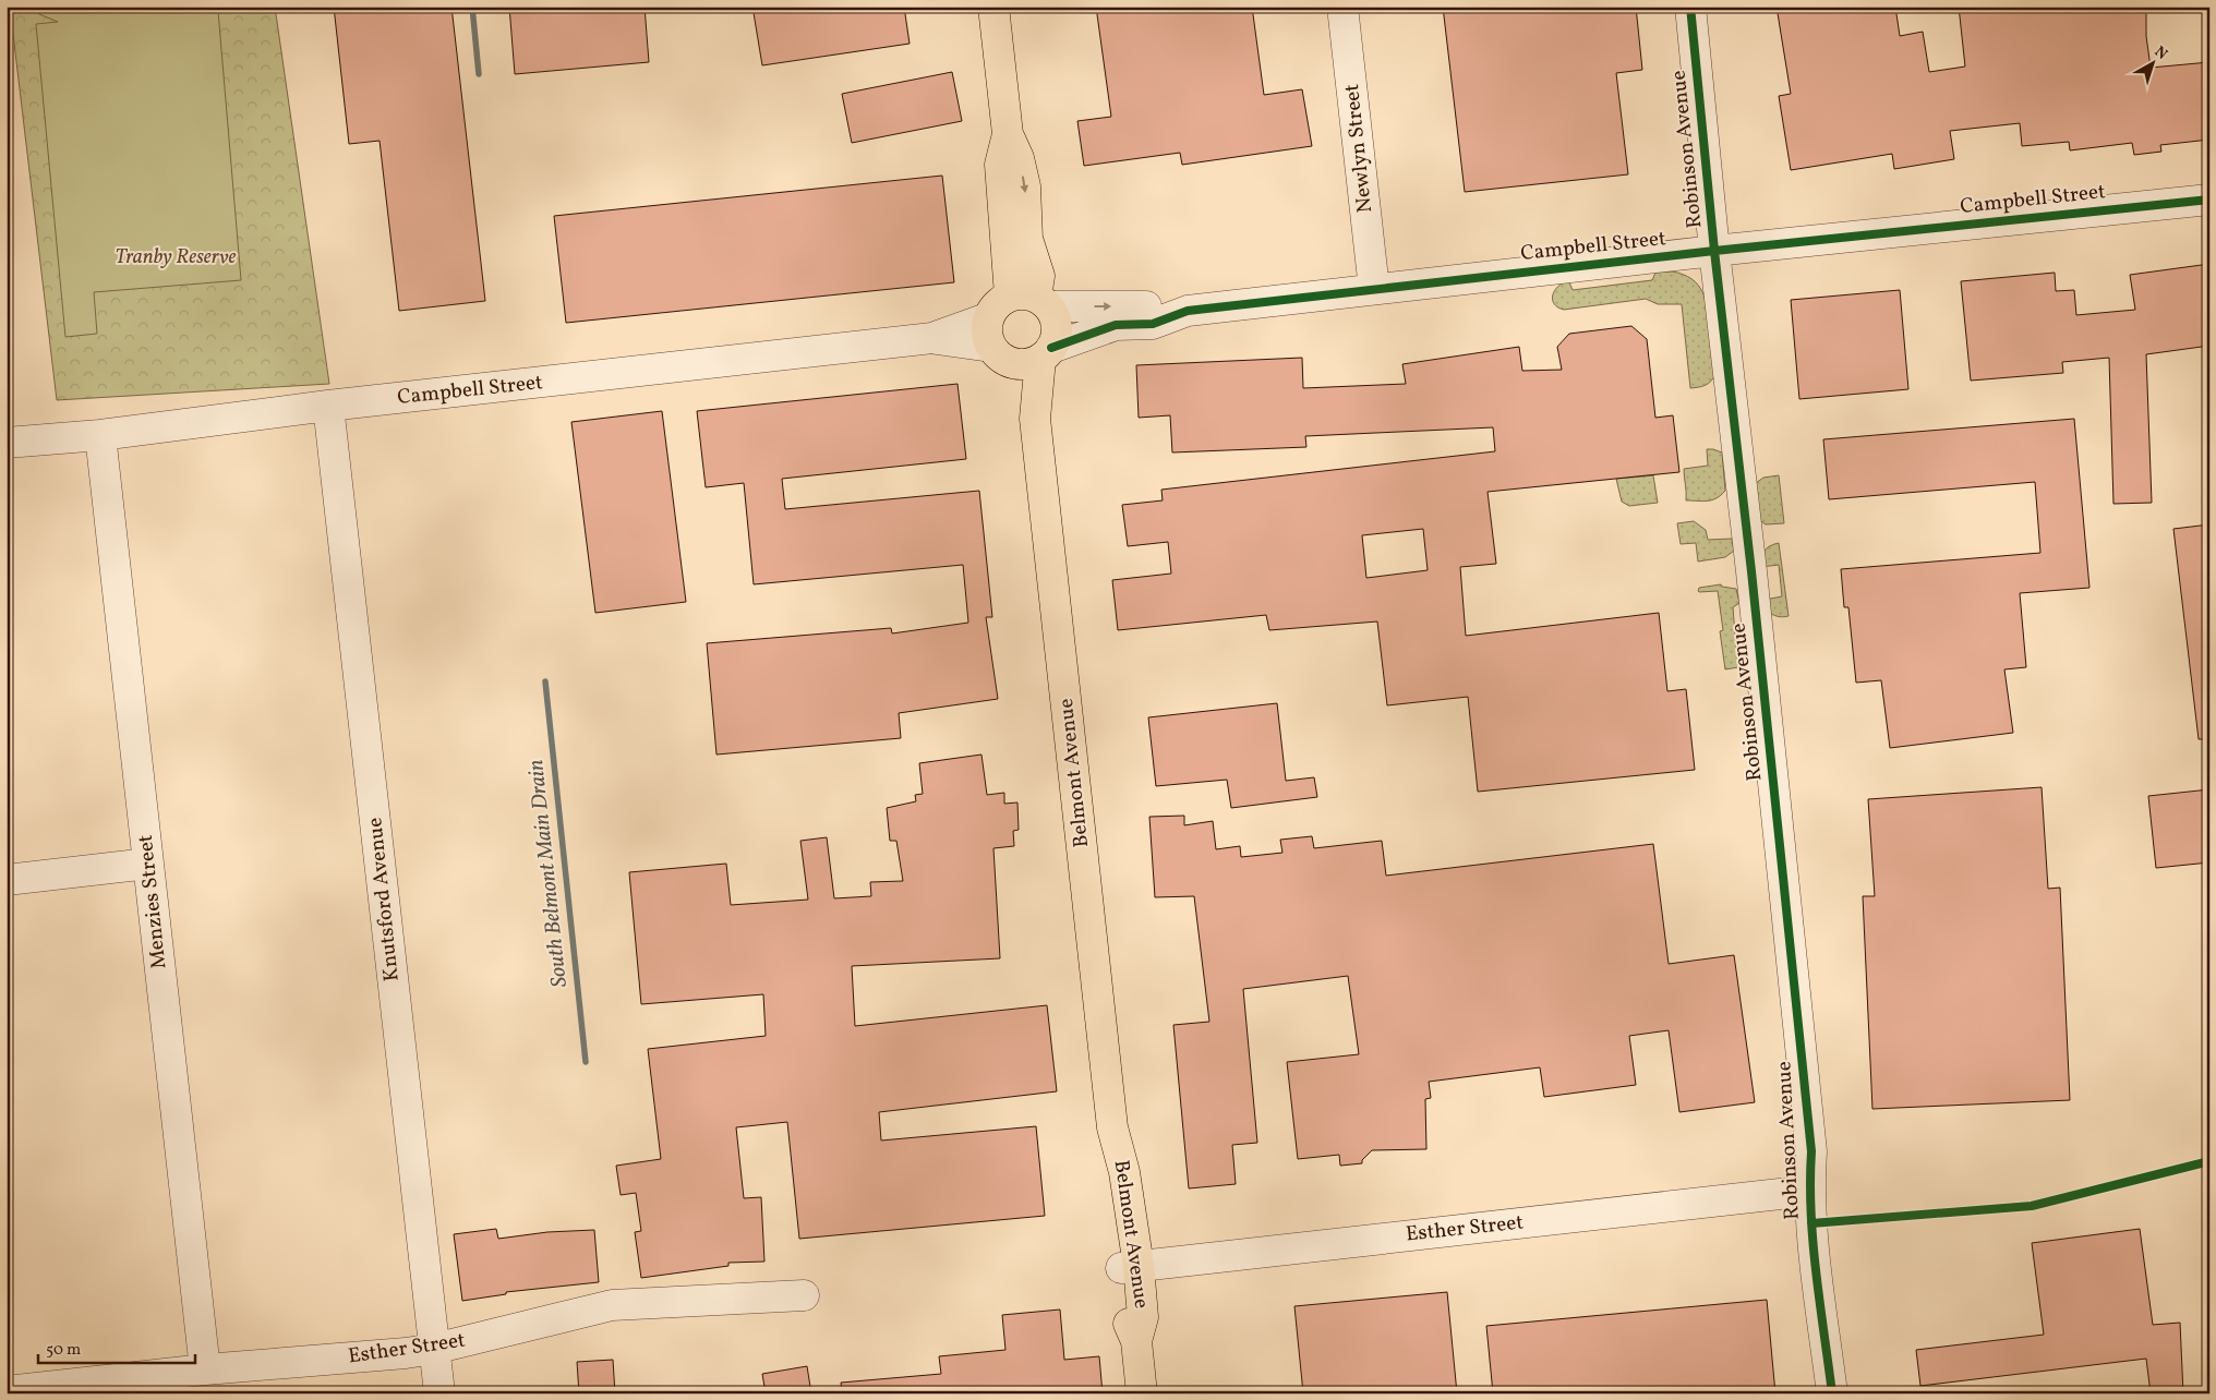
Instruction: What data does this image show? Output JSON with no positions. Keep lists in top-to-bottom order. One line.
{"streets":{"main road":["Belmont Avenue"],"street":["Newlyn Street","Robinson Avenue","Campbell Street","Knutsford Avenue","Menzies Street","Esther Street"]},"crossings":[["Newlyn Street","Campbell Street"],["Robinson Avenue","Campbell Street"],["Robinson Avenue","Esther Street"],["Campbell Street","Belmont Avenue"],["Campbell Street","Knutsford Avenue"],["Campbell Street","Menzies Street"],["Belmont Avenue","Esther Street"],["Knutsford Avenue","Esther Street"],["Menzies Street","Esther Street"]],"water":["South Belmont Main Drain"],"parks":["Tranby Reserve"],"scale_bar":"50 m","north":"top right"}
